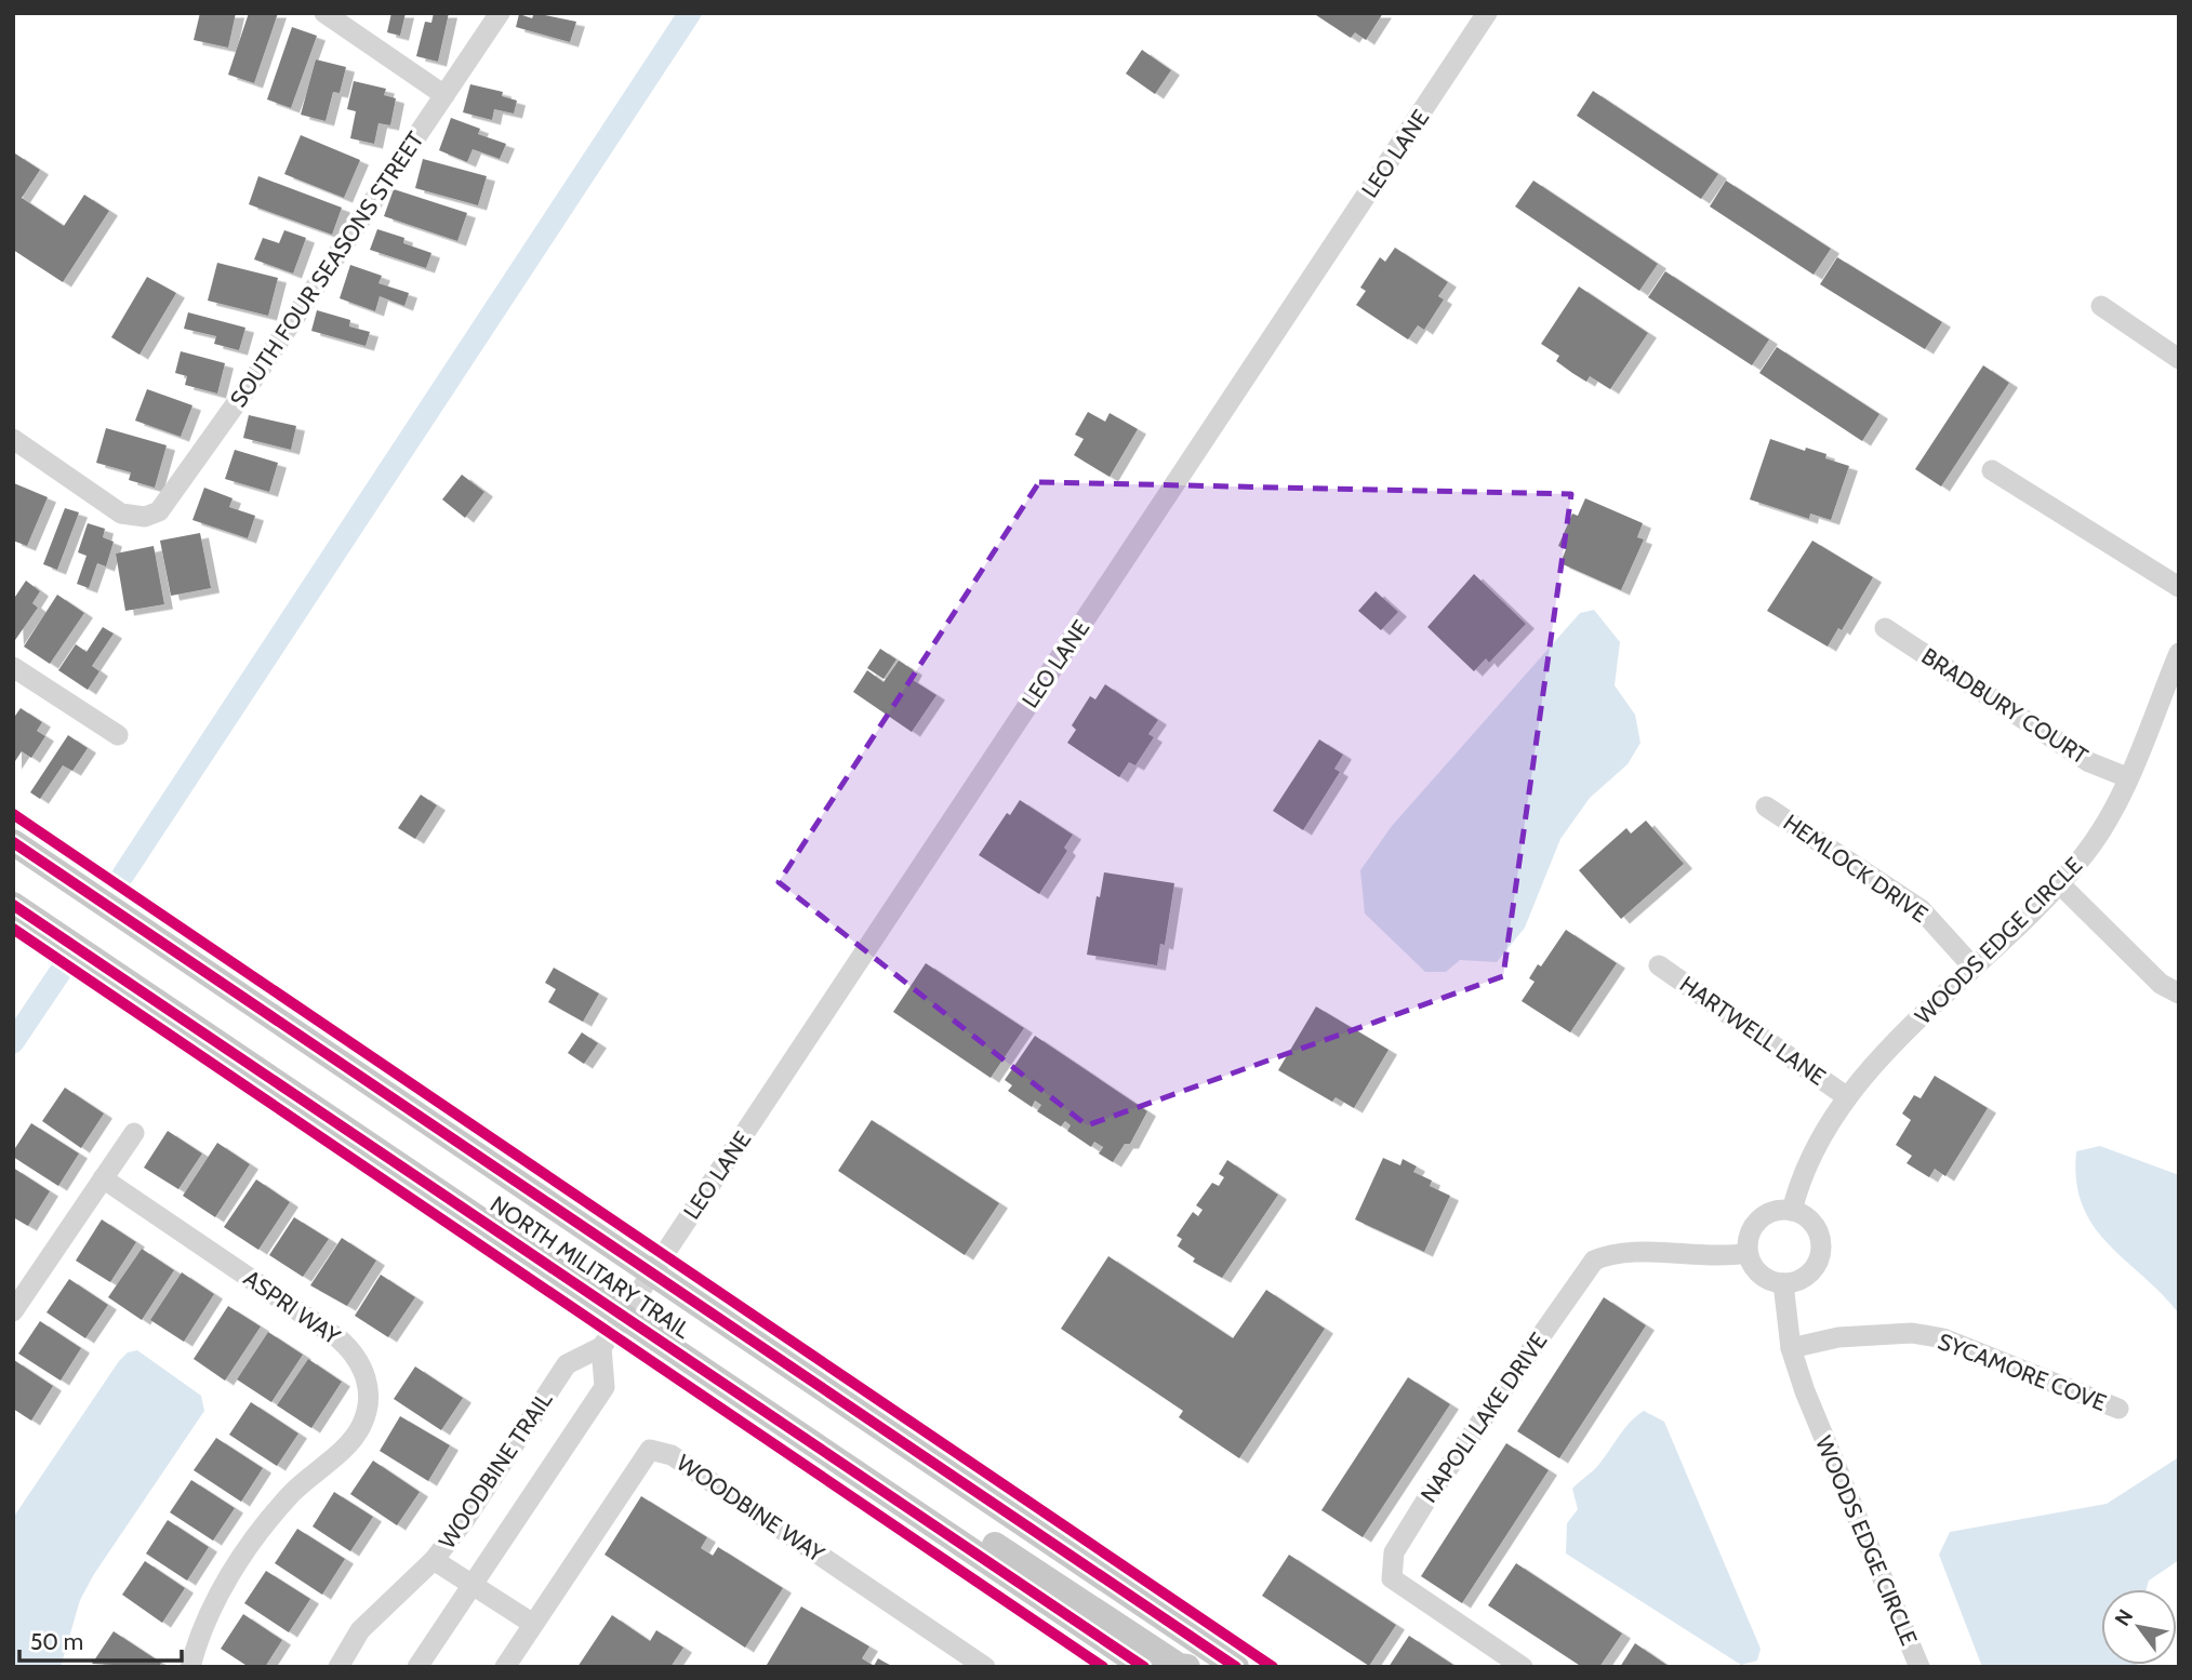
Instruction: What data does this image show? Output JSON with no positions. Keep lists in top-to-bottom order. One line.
{"streets":{"main road":["NORTH MILITARY TRAIL"],"street":["LEO LANE","SOUTH FOUR SEASONS STREET","BRADBURY COURT","HEMLOCK DRIVE","WOODS EDGE CIRCLE","HARTWELL LANE","ASPRI WAY","SYCAMORE COVE","NAPOLI LAKE DRIVE","WOODBINE TRAIL","WOODBINE WAY"]},"crossings":[["LEO LANE","NORTH MILITARY TRAIL"],["LEO LANE","WOODBINE TRAIL"],["BRADBURY COURT","WOODS EDGE CIRCLE"],["HEMLOCK DRIVE","WOODS EDGE CIRCLE"],["WOODS EDGE CIRCLE","HARTWELL LANE"],["WOODS EDGE CIRCLE","SYCAMORE COVE"],["WOODS EDGE CIRCLE","NAPOLI LAKE DRIVE"],["NORTH MILITARY TRAIL","WOODBINE TRAIL"]],"scale_bar":"50 m","north":"top left"}
